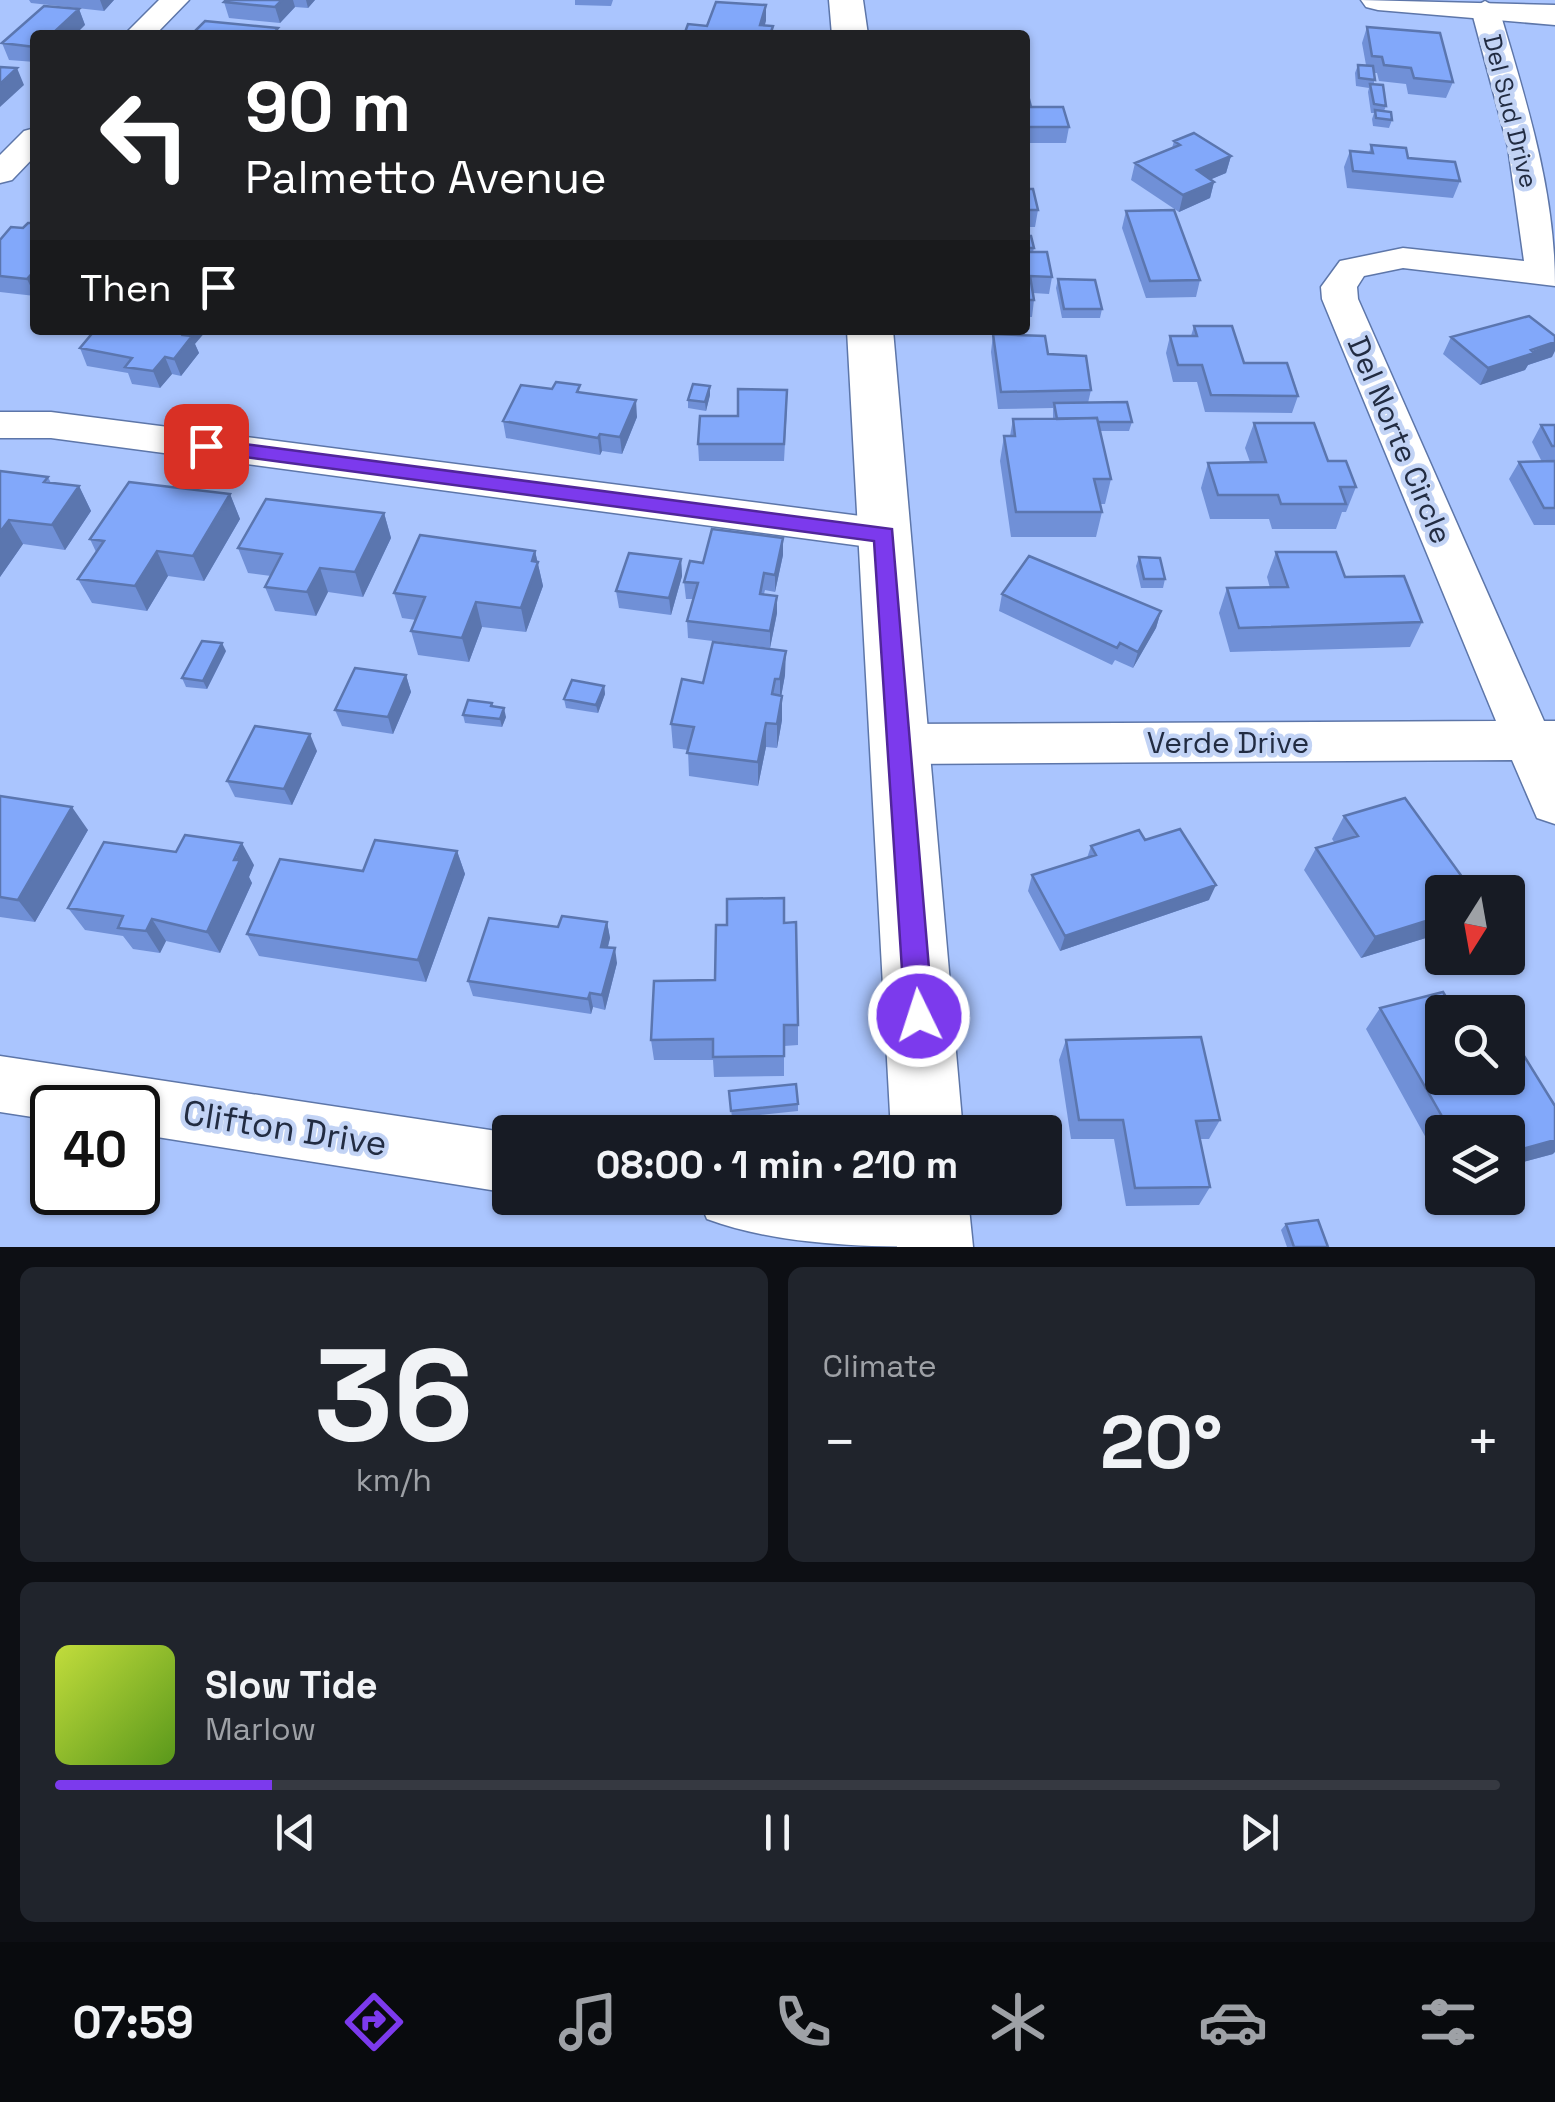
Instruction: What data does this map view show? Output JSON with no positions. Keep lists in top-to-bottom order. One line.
{"streets":{"street":["Del Sud Drive","Del Norte Circle","Verde Drive","Clifton Drive"]},"crossings":[["Del Sud Drive","Del Norte Circle"],["Del Norte Circle","Verde Drive"]],"north":"bottom","page":{"turn":["90 m","Palmetto Avenue"],"then":"Then","limit":"40","trip":"08:00 · 1 min · 210 m","tile":[["36","km/h"],"Climate"],"heat":["−","20°","+"],"song":["Slow Tide","Marlow"],"tabs":"07:59"}}
